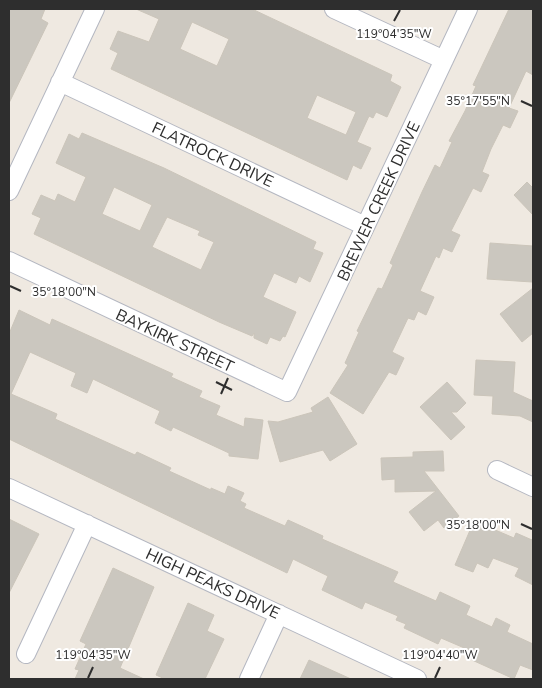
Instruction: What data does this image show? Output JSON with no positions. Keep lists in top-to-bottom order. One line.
{"streets":{"street":["FLATROCK DRIVE","BREWER CREEK DRIVE","BAYKIRK STREET","HIGH PEAKS DRIVE"]},"crossings":[["FLATROCK DRIVE","BREWER CREEK DRIVE"],["BREWER CREEK DRIVE","BAYKIRK STREET"]],"coordinates":["119°04'35\"W","35°17'55\"N","35°18'00\"N","119°04'40\"W"]}
